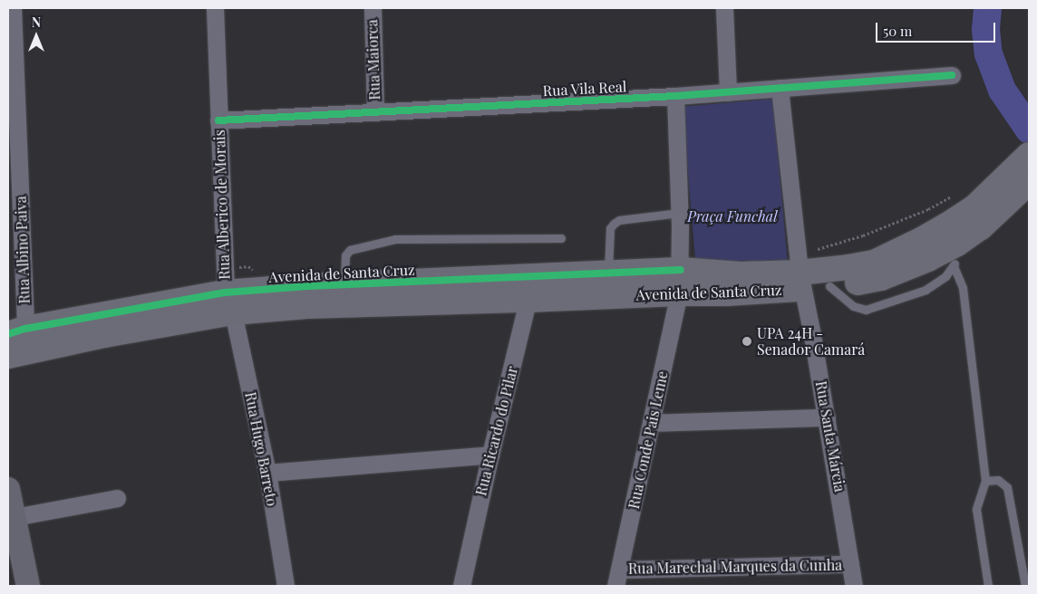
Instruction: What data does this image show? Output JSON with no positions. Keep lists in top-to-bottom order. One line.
{"streets":{"main road":["Avenida de Santa Cruz"],"street":["Rua Maiorca","Rua Vila Real","Rua Alberico de Morais","Rua Albino Paiva","Rua Ricardo do Pilar","Rua Santa Márcia","Rua Conde Pais Leme","Rua Hugo Barreto","Rua Marechal Marques da Cunha"]},"crossings":[["Rua Maiorca","Rua Vila Real"],["Rua Vila Real","Rua Alberico de Morais"],["Rua Alberico de Morais","Avenida de Santa Cruz"],["Rua Alberico de Morais","Rua Hugo Barreto"],["Rua Albino Paiva","Avenida de Santa Cruz"],["Avenida de Santa Cruz","Rua Ricardo do Pilar"],["Avenida de Santa Cruz","Rua Santa Márcia"],["Avenida de Santa Cruz","Rua Conde Pais Leme"],["Avenida de Santa Cruz","Rua Hugo Barreto"],["Rua Santa Márcia","Rua Marechal Marques da Cunha"],["Rua Conde Pais Leme","Rua Marechal Marques da Cunha"]],"parks":["Praça Funchal"],"places":["UPA 24H - Senador Camará"],"scale_bar":"50 m","north":"top"}
